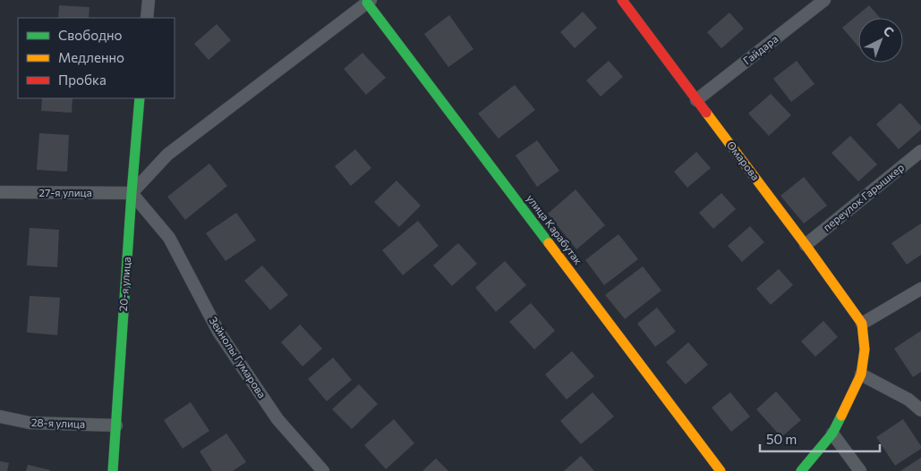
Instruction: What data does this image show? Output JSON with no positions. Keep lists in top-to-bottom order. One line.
{"streets":{"street":["Гайдара","Омарова","27-я улица","переулок Гарышкер","улица Карабутак","20-я улица","Зейнолы Гумарова","28-я улица"]},"crossings":[["Гайдара","Омарова"],["Омарова","переулок Гарышкер"],["27-я улица","20-я улица"],["27-я улица","Зейнолы Гумарова"],["20-я улица","Зейнолы Гумарова"],["20-я улица","28-я улица"]],"legend":["Свободно","Медленно","Пробка"],"scale_bar":"50 m","north":"top right"}
